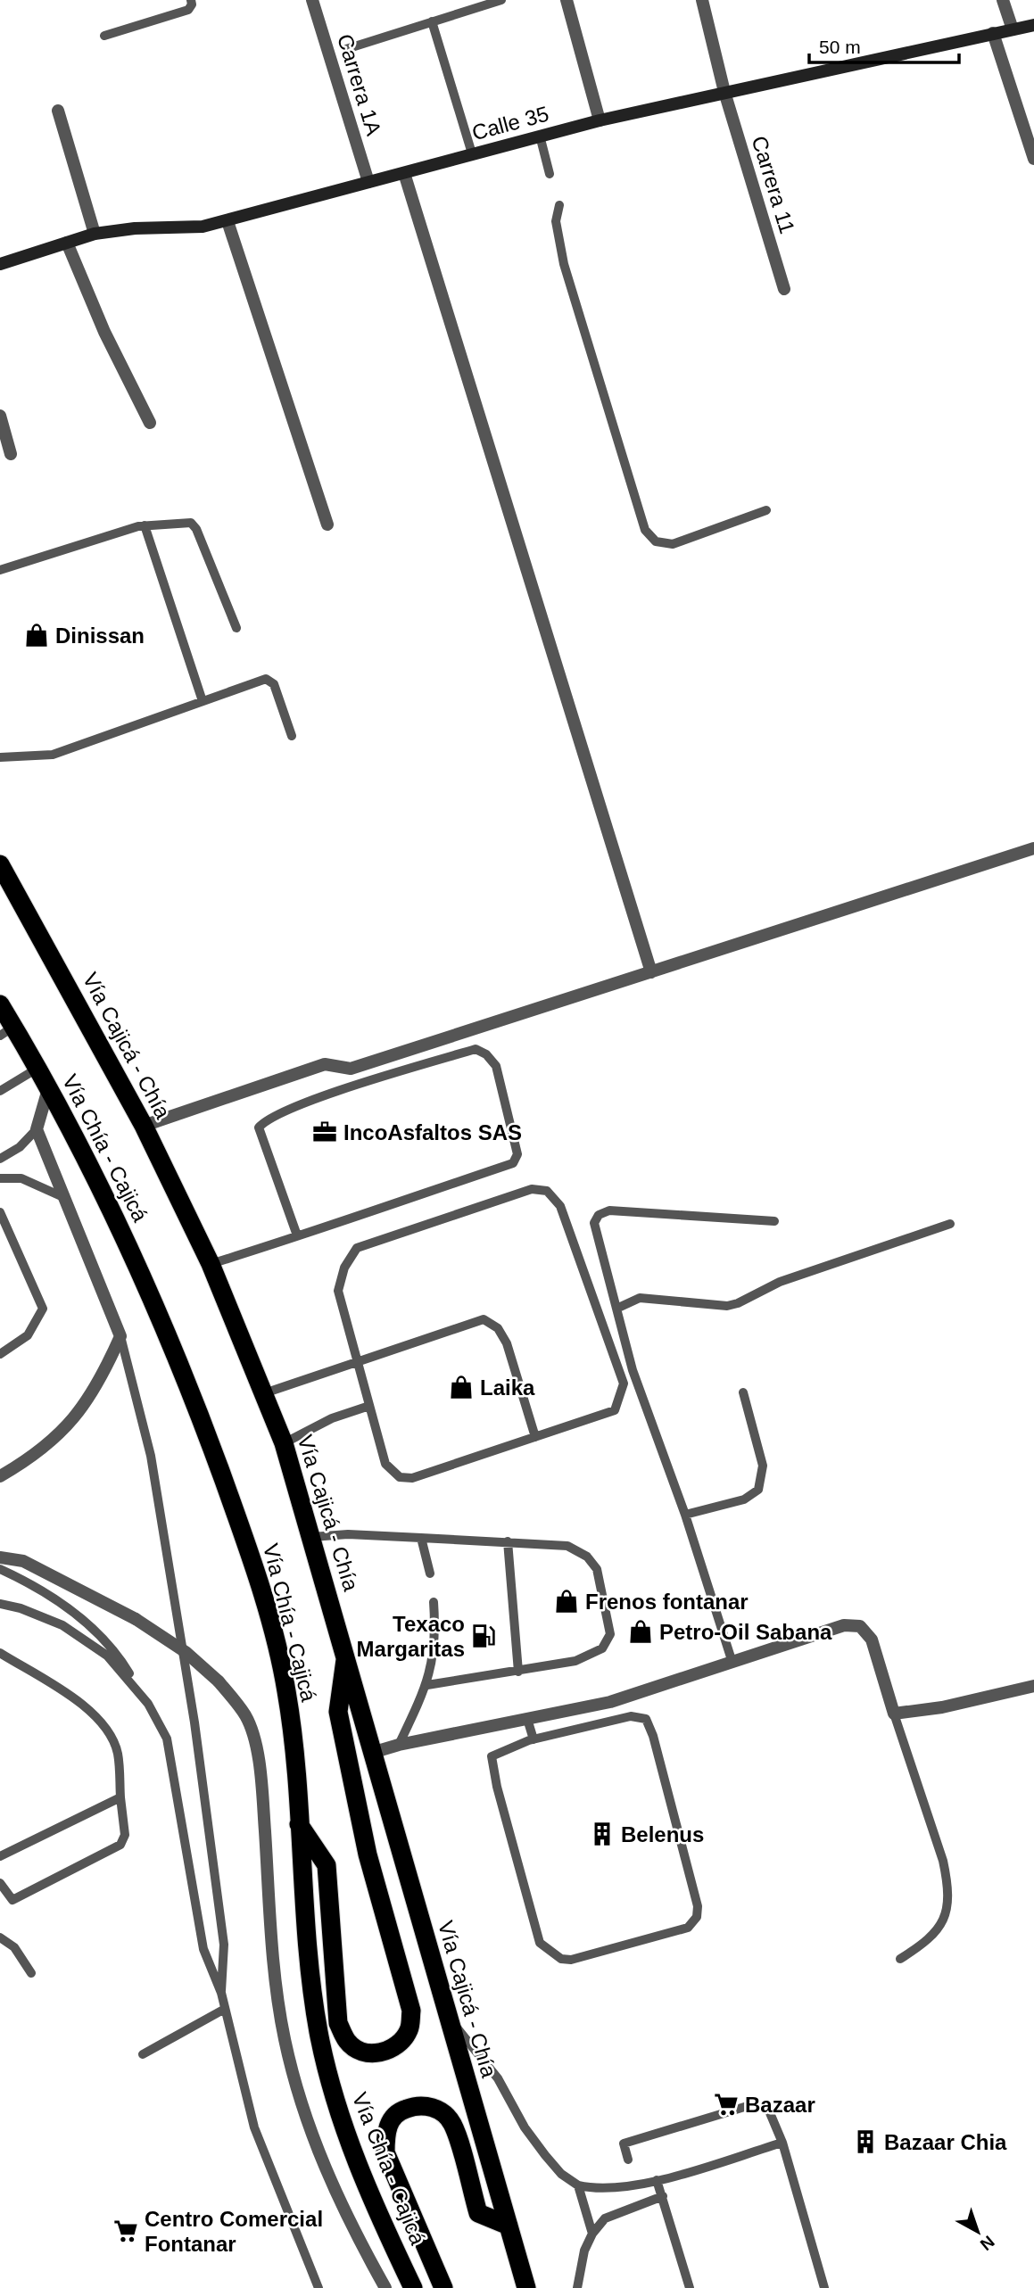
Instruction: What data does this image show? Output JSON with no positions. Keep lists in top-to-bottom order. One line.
{"streets":{"highway":["Vía Cajicá - Chía","Vía Chía - Cajicá"],"street":["Carrera 1A","Calle 35","Carrera 11"]},"crossings":[["Carrera 1A","Calle 35"],["Calle 35","Carrera 11"]],"places":{"shop":["Dinissan","Laika","Frenos fontanar","Petro-Oil Sabana"],"office":["IncoAsfaltos SAS"],"fuel station":["Texaco Margaritas"],"building":["Belenus","Bazaar Chia"],"supermarket":["Bazaar","Centro Comercial Fontanar"]},"scale_bar":"50 m","north":"bottom right"}
